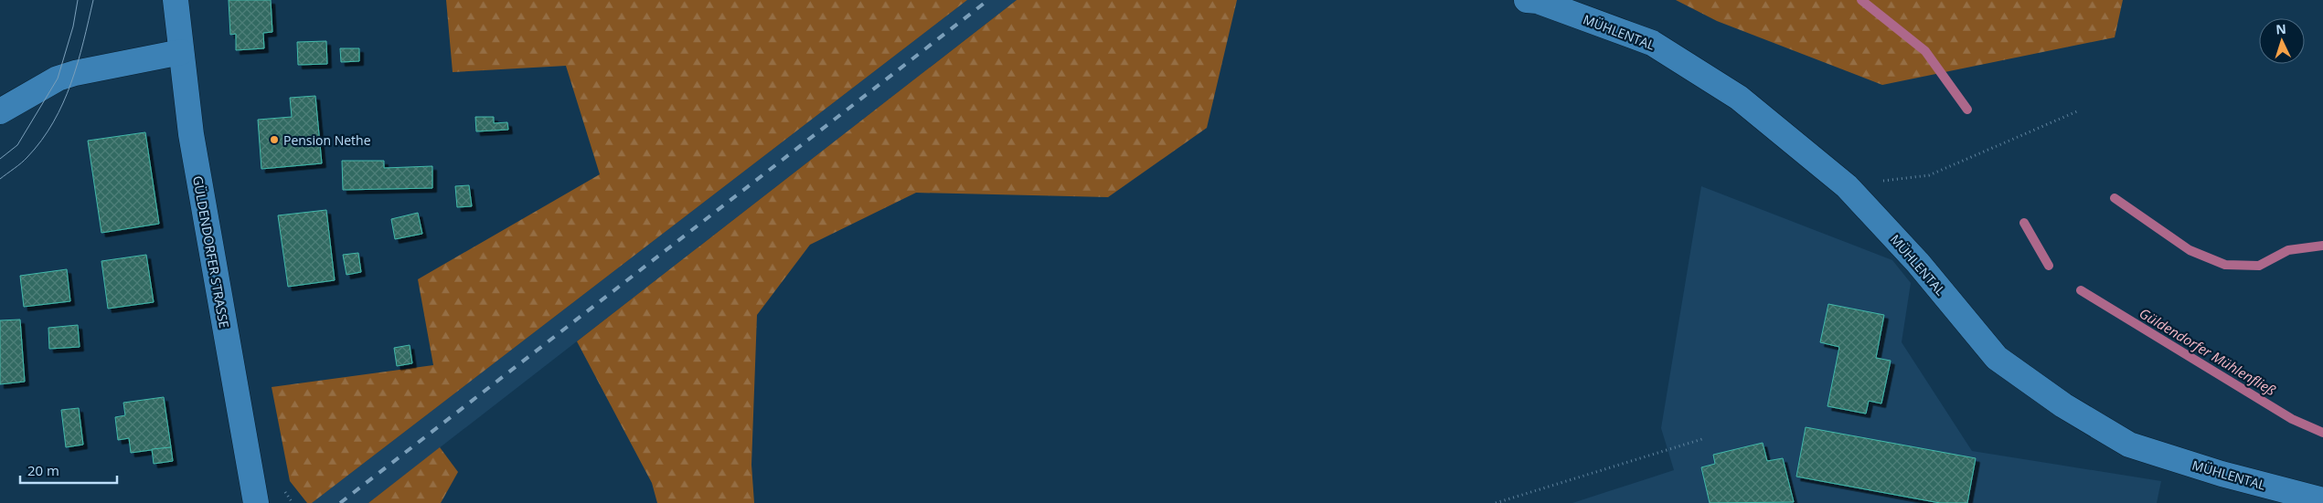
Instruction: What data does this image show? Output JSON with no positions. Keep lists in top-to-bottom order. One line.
{"streets":{"street":["MÜHLENTAL","GÜLDENDORFER STRASSE"]},"water":["Güldendorfer Mühlenfließ"],"places":["Pension Nethe"],"scale_bar":"20 m","north":"top"}
